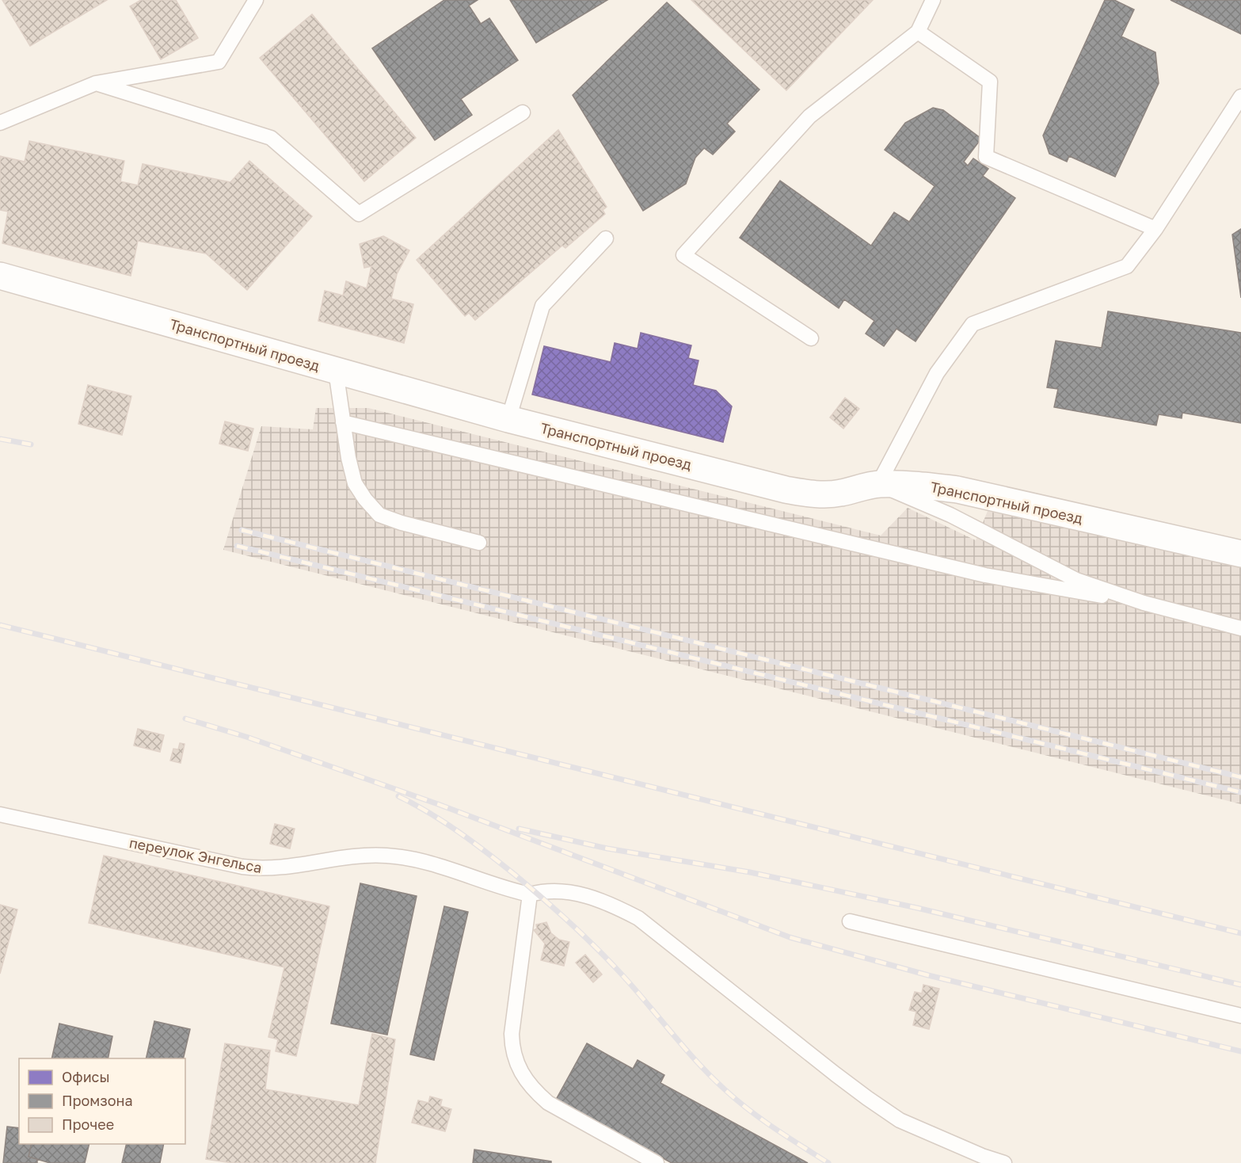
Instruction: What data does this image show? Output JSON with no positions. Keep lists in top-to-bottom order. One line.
{"streets":{"street":["Транспортный проезд"],"lane":["переулок Энгельса"]},"legend":["Офисы","Промзона","Прочее"]}
